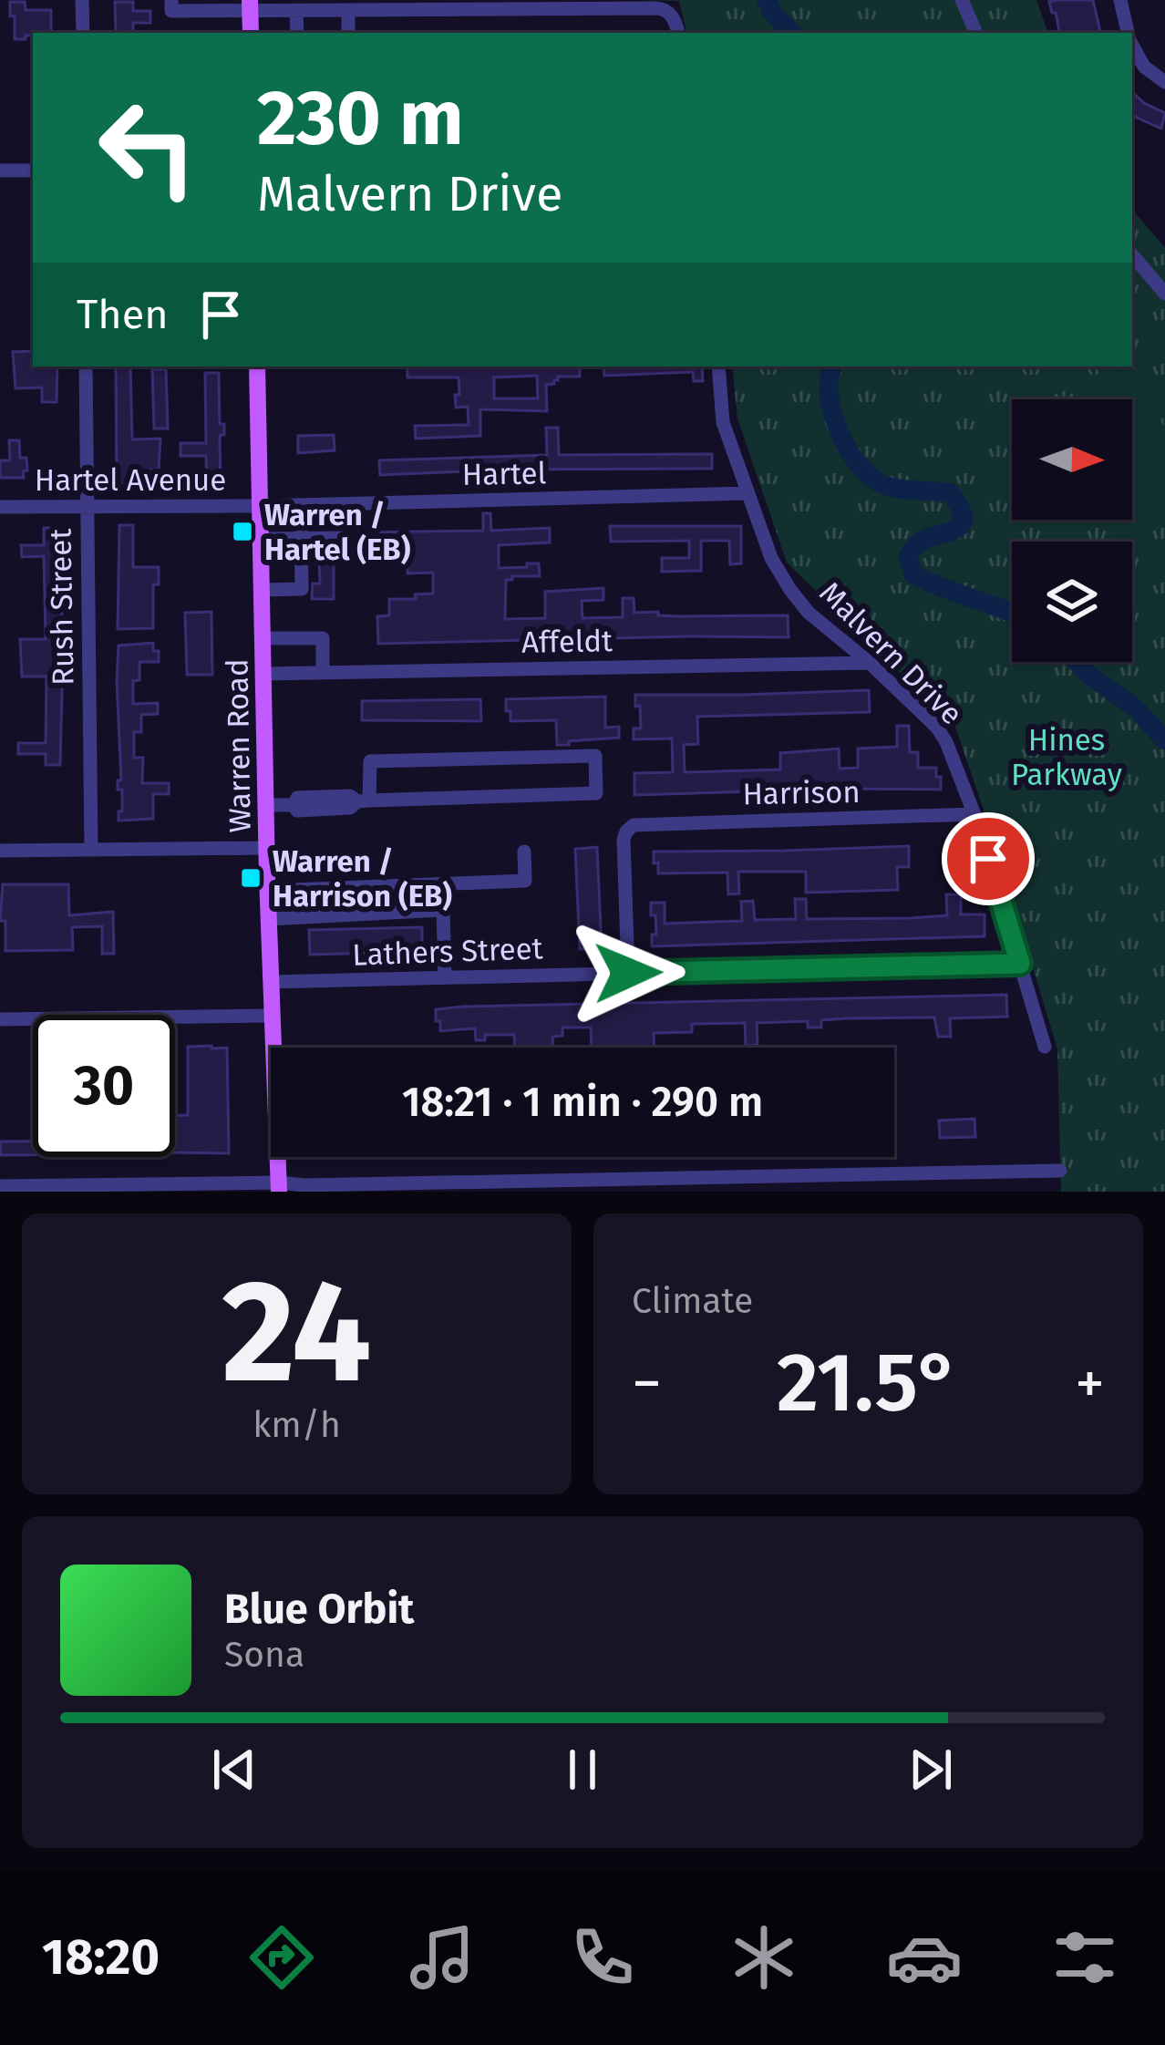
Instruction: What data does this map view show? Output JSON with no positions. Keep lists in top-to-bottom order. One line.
{"streets":{"main road":["Warren Road"],"street":["Hartel","Hartel Avenue","Rush Street","Affeldt","Malvern Drive","Harrison","Lathers Street"]},"crossings":[["Hartel","Hartel Avenue"],["Hartel","Malvern Drive"],["Hartel","Warren Road"],["Hartel Avenue","Rush Street"],["Hartel Avenue","Warren Road"],["Affeldt","Malvern Drive"],["Affeldt","Warren Road"],["Malvern Drive","Harrison"],["Malvern Drive","Lathers Street"],["Warren Road","Lathers Street"],["Harrison","Lathers Street"]],"parks":["Hines Parkway"],"places":{"transit":["Warren / Hartel (EB)","Warren / Harrison (EB)"]},"north":"right","page":{"turn":["230 m","Malvern Drive"],"then":"Then","limit":"30","trip":"18:21 · 1 min · 290 m","tile":[["24","km/h"],"Climate"],"heat":["−","21.5°","+"],"song":["Blue Orbit","Sona"],"tabs":"18:20"}}
